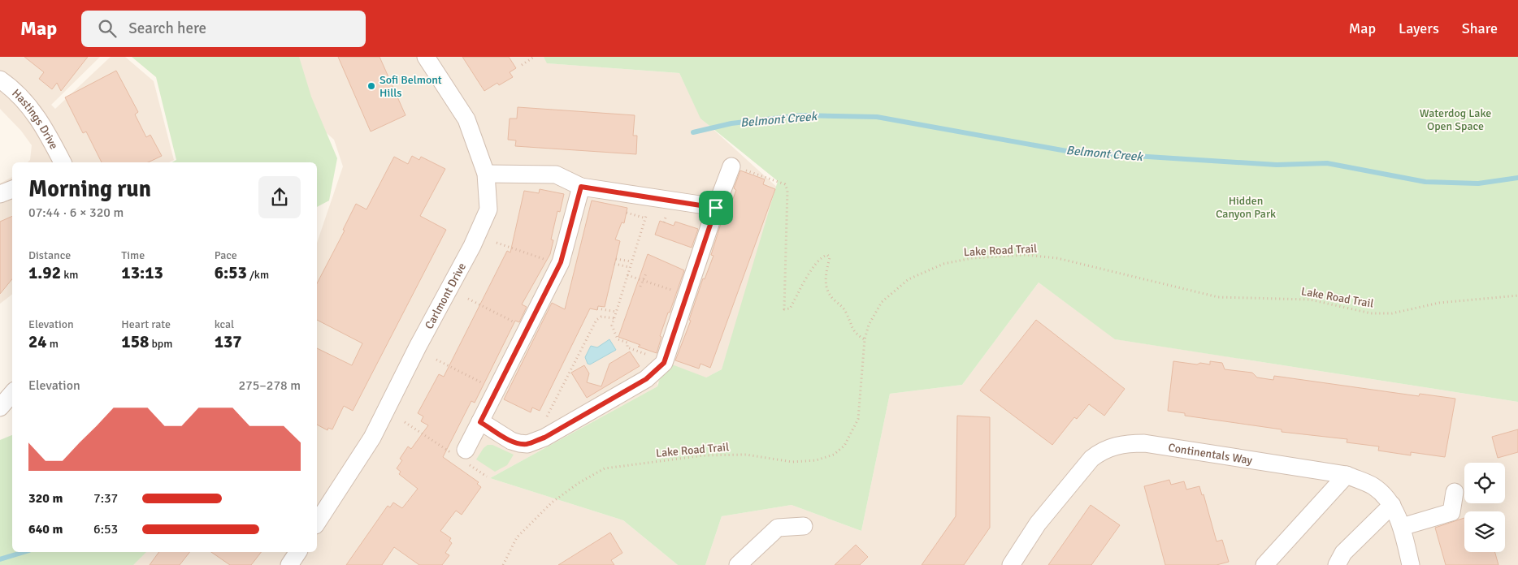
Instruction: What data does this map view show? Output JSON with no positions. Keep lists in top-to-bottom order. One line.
{"streets":{"street":["Hastings Drive","Carlmont Drive","Continentals Way"],"path":["Lake Road Trail"]},"water":["Belmont Creek"],"parks":["Waterdog Lake Open Space","Hidden Canyon Park"],"places":["Sofi Belmont Hills"],"page":{"header":"Map","search":"Search here","nav":["Map","Layers","Share"],"heading":["Morning run","07:44 · 6 × 320 m"],"stats":[["Distance","1.92 km"],["Time","13:13"],["Pace","6:53 /km"],["Elevation","24 m"],["Heart rate","158 bpm"],["kcal","137"]],"chart":["Elevation","275–278 m"],"list":[{"name":"320 m","note":"7:37"},{"name":"640 m","note":"6:53"}]}}
